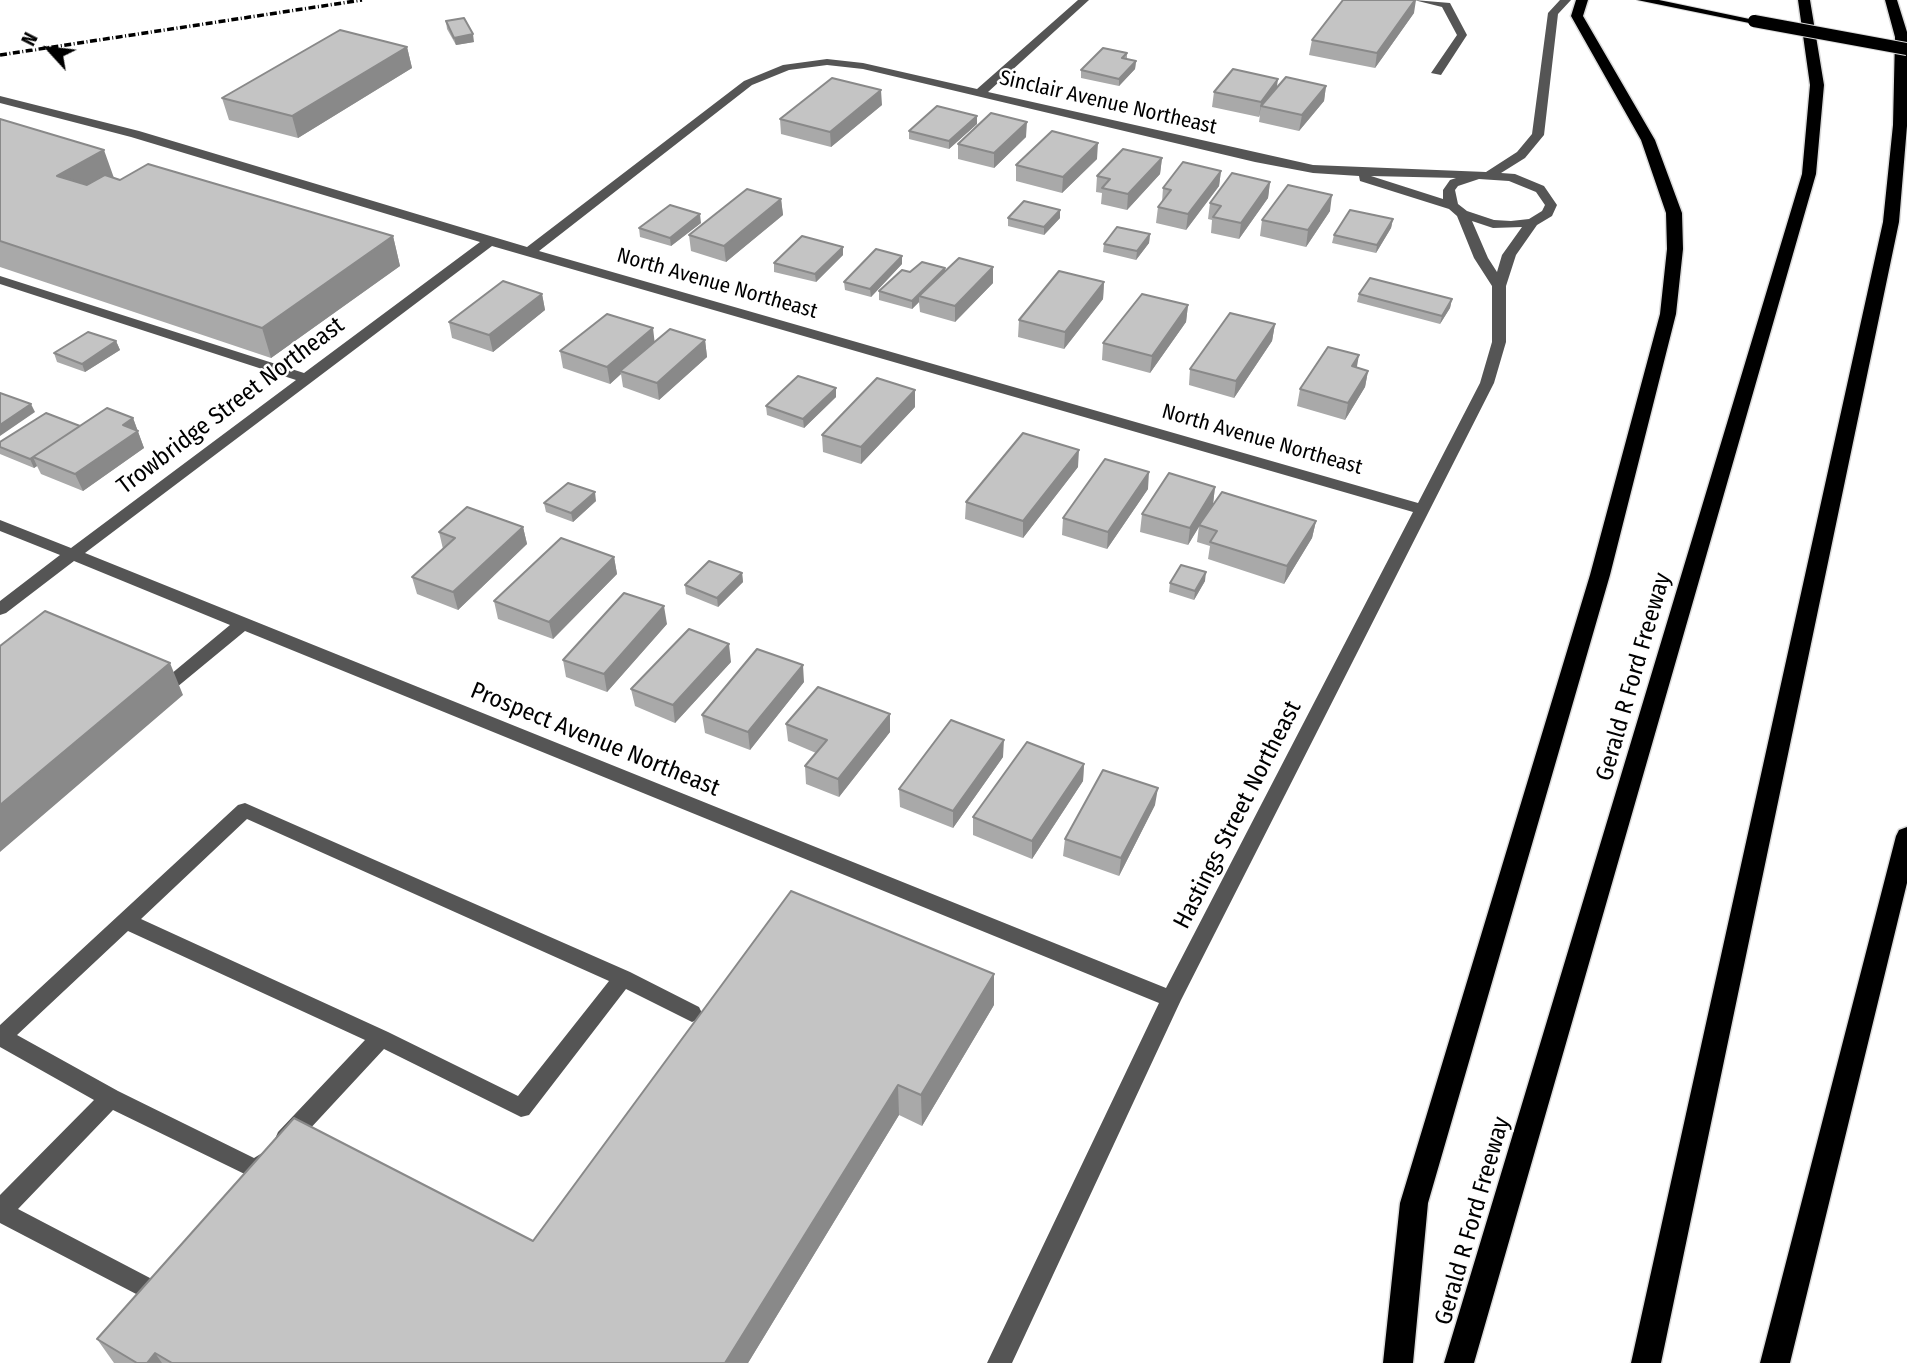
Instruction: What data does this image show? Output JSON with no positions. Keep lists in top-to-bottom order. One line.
{"streets":{"highway":["Gerald R Ford Freeway"],"street":["Sinclair Avenue Northeast","North Avenue Northeast","Trowbridge Street Northeast","Prospect Avenue Northeast","Hastings Street Northeast"]},"crossings":[["Sinclair Avenue Northeast","North Avenue Northeast"],["Sinclair Avenue Northeast","Hastings Street Northeast"],["North Avenue Northeast","Trowbridge Street Northeast"],["North Avenue Northeast","Hastings Street Northeast"],["Trowbridge Street Northeast","Prospect Avenue Northeast"],["Prospect Avenue Northeast","Hastings Street Northeast"]],"north":"top left"}
